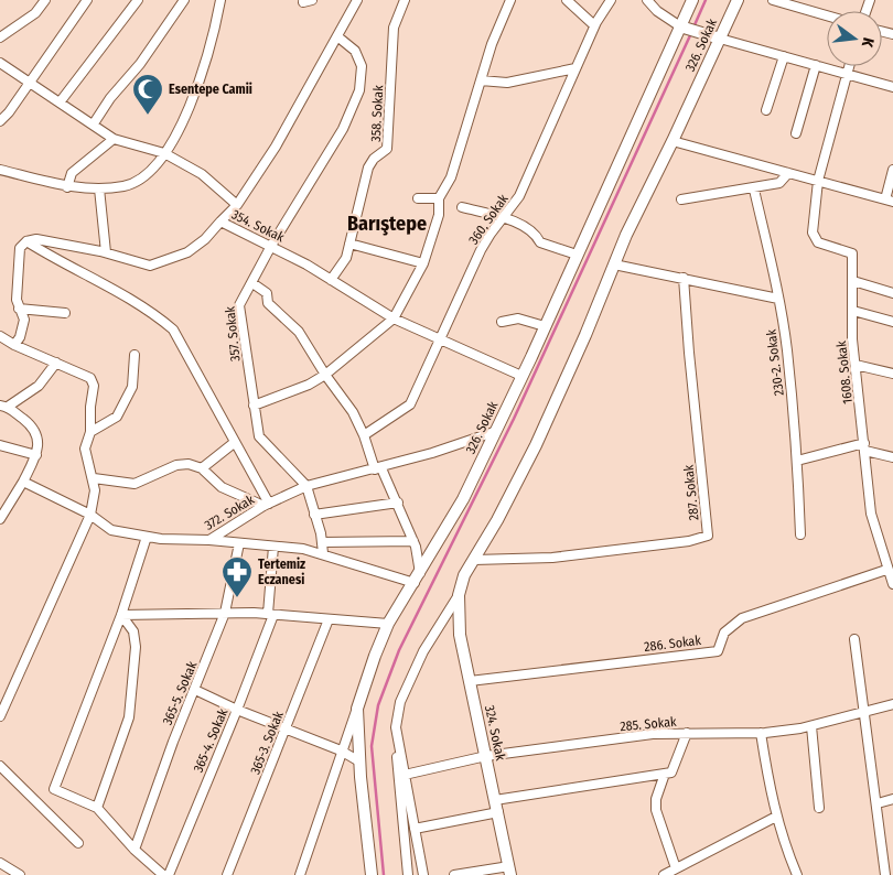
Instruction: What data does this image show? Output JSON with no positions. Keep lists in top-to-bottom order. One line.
{"streets":{"street":["326. Sokak","358. Sokak","360. Sokak","354. Sokak","357. Sokak","230-2. Sokak","1608. Sokak","287. Sokak","372. Sokak","286. Sokak","365-5. Sokak","285. Sokak","324. Sokak","365-4. Sokak","365-3. Sokak"]},"crossings":[["326. Sokak","354. Sokak"],["326. Sokak","287. Sokak"],["326. Sokak","372. Sokak"],["326. Sokak","285. Sokak"],["326. Sokak","324. Sokak"],["358. Sokak","354. Sokak"],["360. Sokak","354. Sokak"],["354. Sokak","357. Sokak"],["357. Sokak","372. Sokak"],["1608. Sokak","286. Sokak"],["286. Sokak","324. Sokak"],["285. Sokak","324. Sokak"]],"districts":["Barıştepe"],"places":{"mosque":["Esentepe Camii"],"pharmacy":["Tertemiz Eczanesi"]},"north":"right"}
